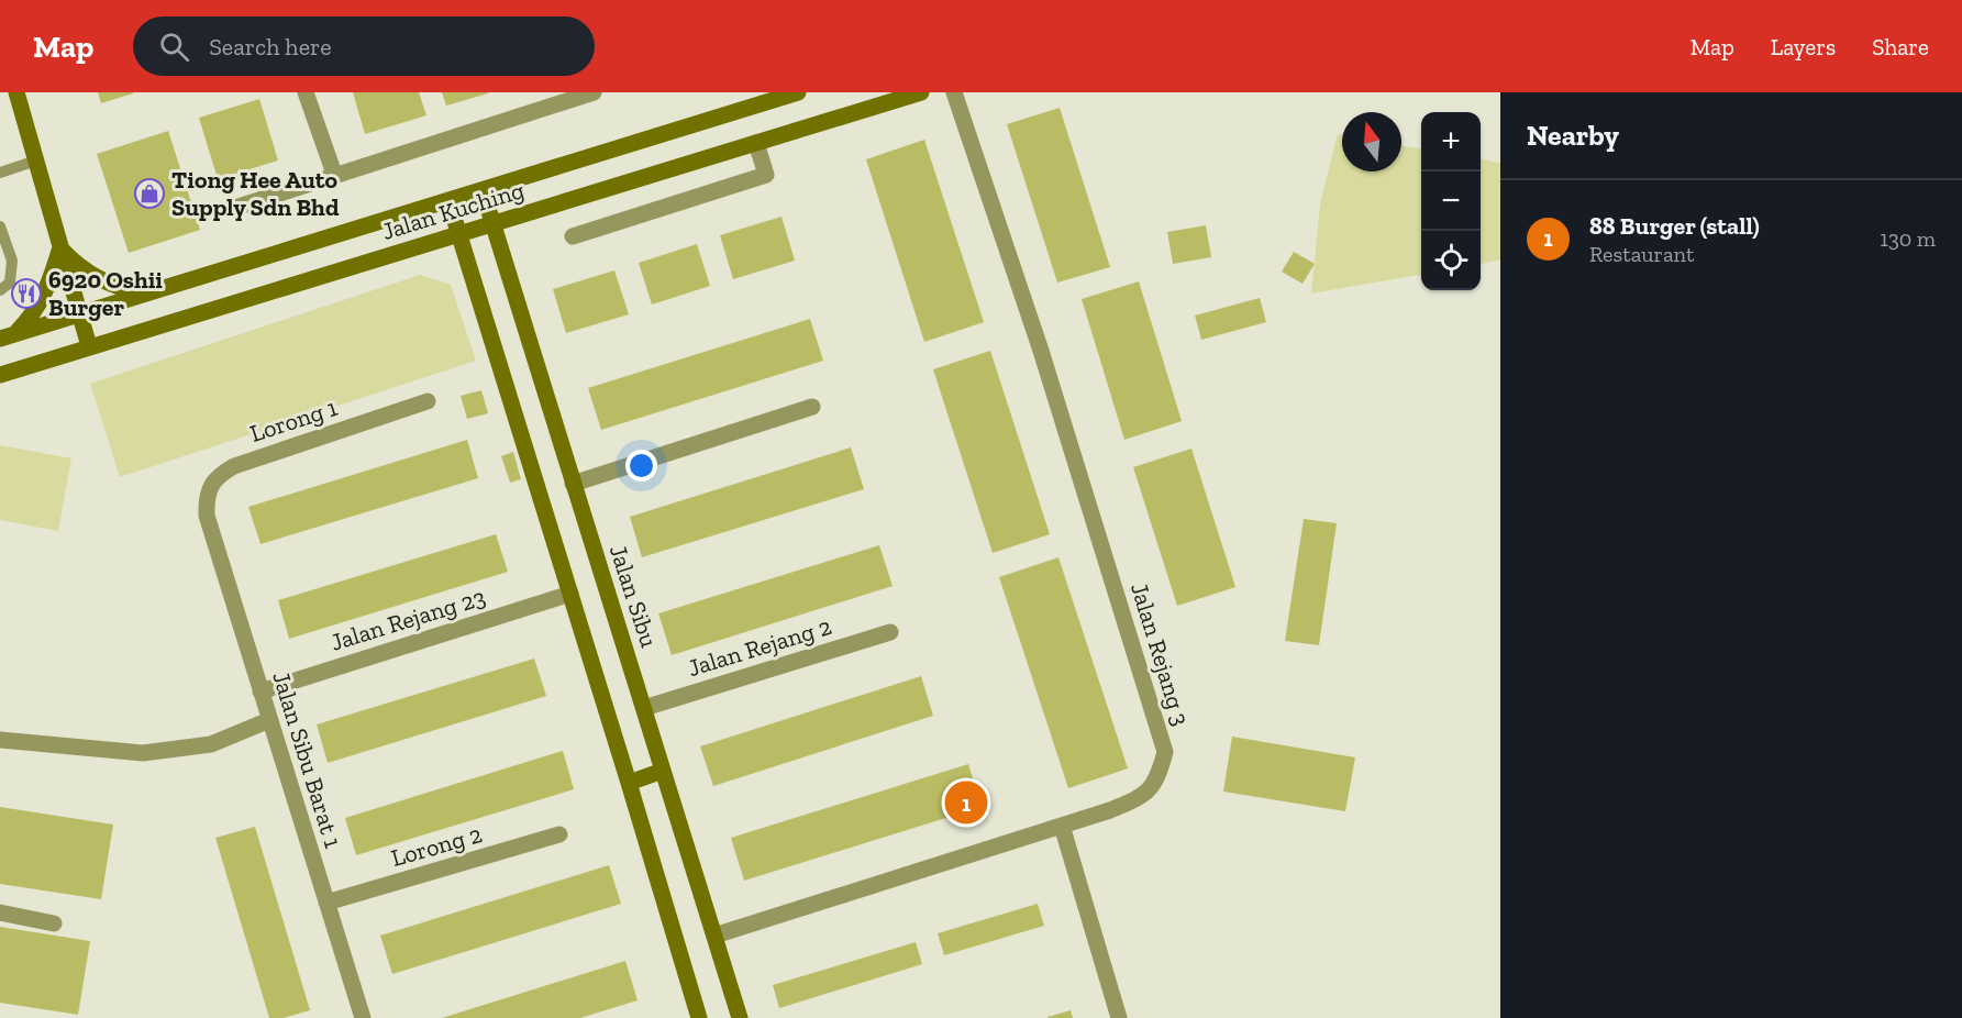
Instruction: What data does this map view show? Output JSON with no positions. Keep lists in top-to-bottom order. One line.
{"streets":{"street":["Jalan Kuching","Lorong 1","Jalan Sibu","Jalan Rejang 23","Jalan Rejang 2","Jalan Rejang 3","Jalan Sibu Barat 1","Lorong 2"]},"crossings":[["Jalan Kuching","Jalan Sibu"],["Lorong 1","Jalan Sibu Barat 1"],["Jalan Sibu","Jalan Rejang 2"],["Jalan Sibu","Jalan Rejang 3"],["Jalan Rejang 23","Jalan Sibu Barat 1"],["Jalan Sibu Barat 1","Lorong 2"]],"places":{"shop":["Tiong Hee Auto Supply Sdn Bhd"],"restaurant":["6920 Oshii Burger"]},"north":"top","page":{"header":"Map","search":"Search here","nav":["Map","Layers","Share"],"heading":"Nearby","map_buttons":["+","−"],"list":[{"mark":"1","name":"88 Burger (stall)","note":"Restaurant","value":"130 m"}],"pins":"1"}}
